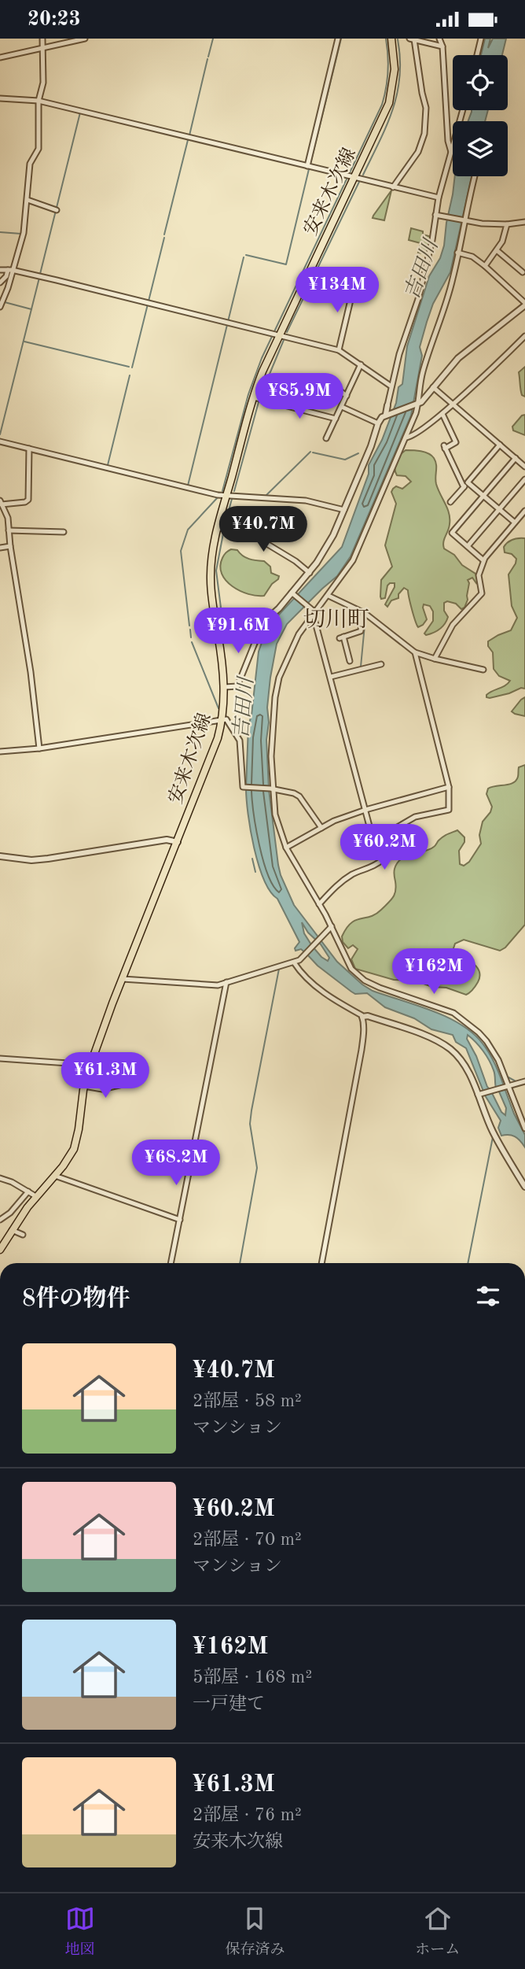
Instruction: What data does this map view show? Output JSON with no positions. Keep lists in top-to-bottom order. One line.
{"streets":{"main road":["安来木次線"]},"districts":["切川町"],"water":["吉田川"],"page":{"status":"20:23","price":["¥134M","¥85.9M","¥40.7M","¥91.6M","¥60.2M","¥162M","¥61.3M","¥68.2M"],"heading":"8件の物件","list":[{"name":"¥40.7M","note":"2部屋 · 58 m² · マンション"},{"name":"¥60.2M","note":"2部屋 · 70 m² · マンション"},{"name":"¥162M","note":"5部屋 · 168 m² · 一戸建て"},{"name":"¥61.3M","note":"2部屋 · 76 m² · 安来木次線"}],"tabs":["地図","保存済み","ホーム"]}}
